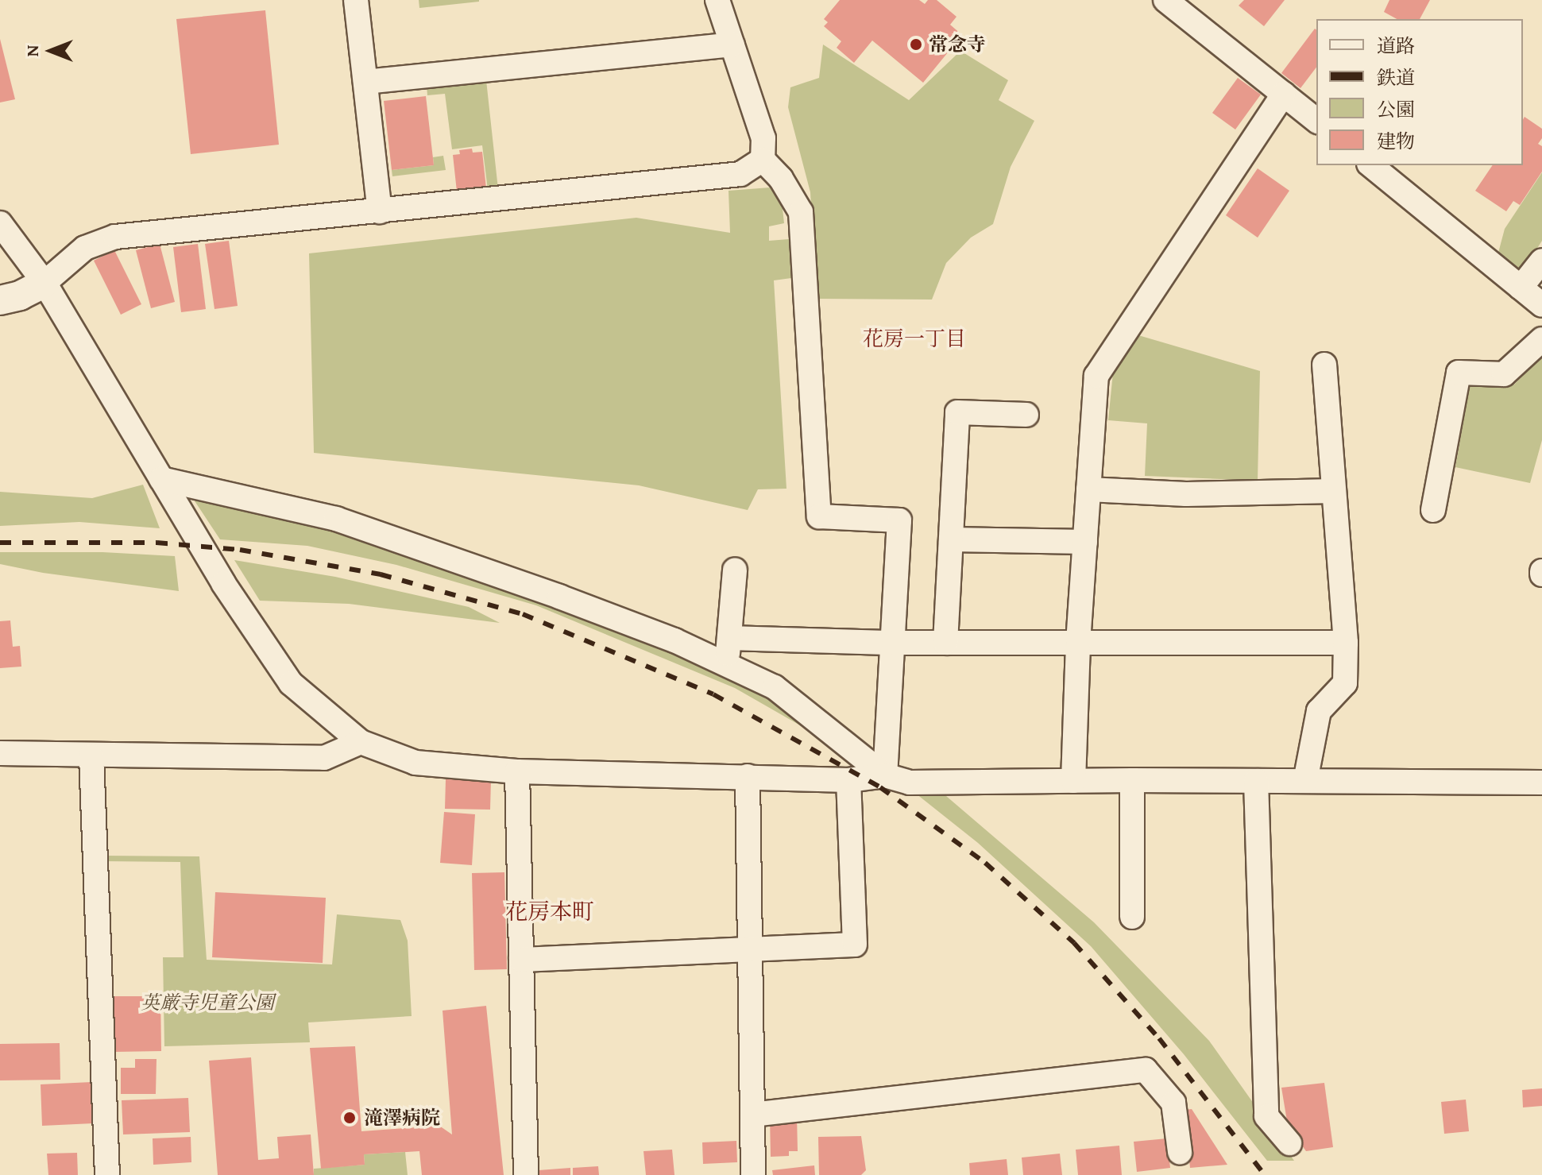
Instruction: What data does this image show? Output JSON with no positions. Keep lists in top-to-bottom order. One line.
{"districts":["花房一丁目","花房本町"],"parks":["英厳寺児童公園"],"places":["常念寺","滝澤病院"],"legend":["道路","鉄道","公園","建物"],"north":"left"}
